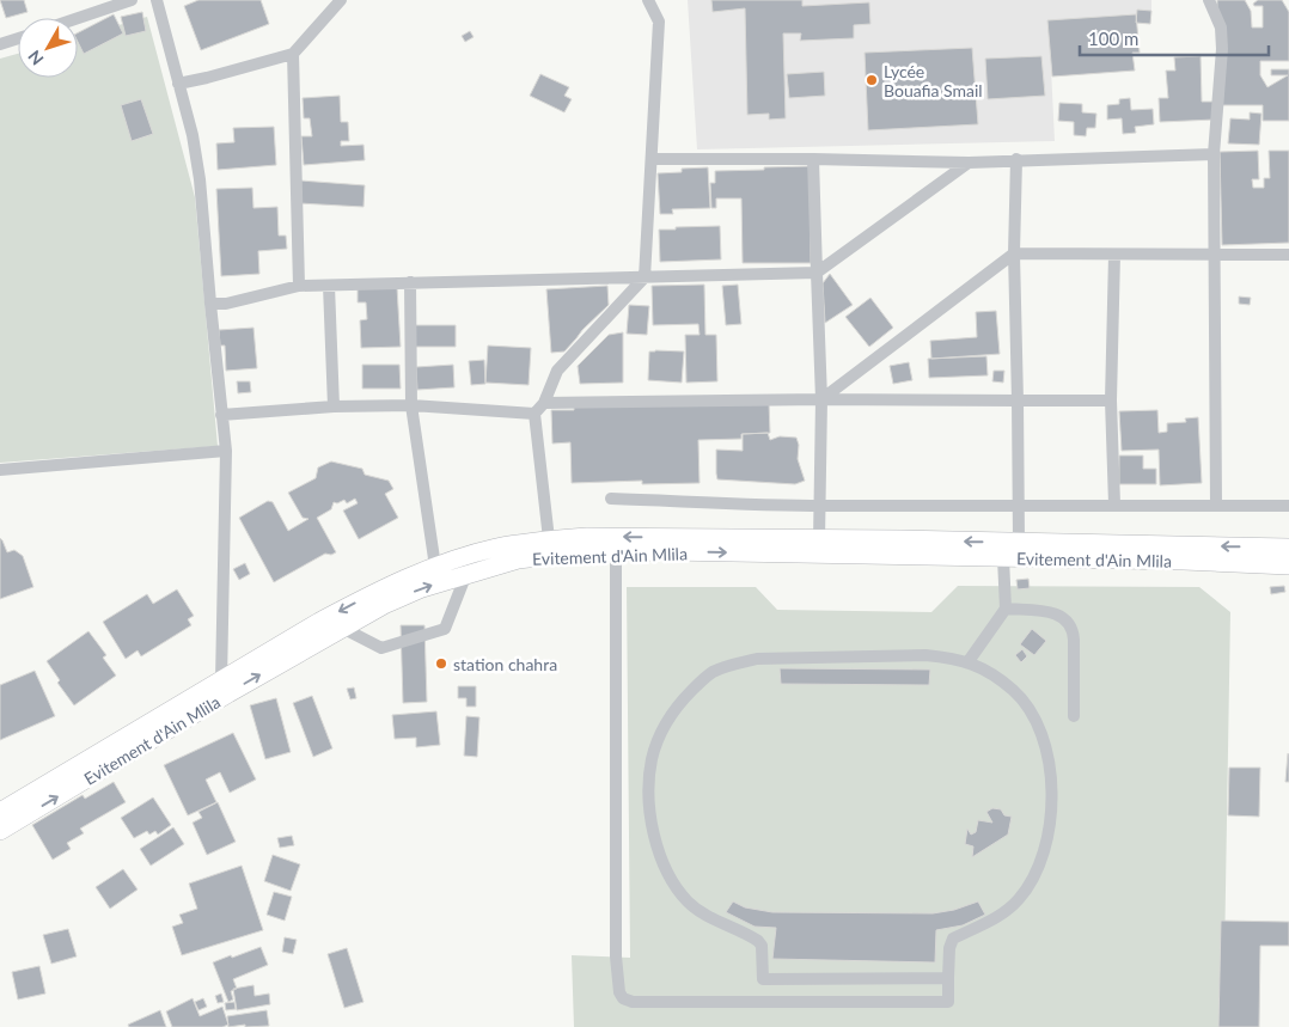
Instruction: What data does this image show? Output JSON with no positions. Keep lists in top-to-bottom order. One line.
{"streets":{"highway":["Evitement d'Ain Mlila"]},"places":["Lycée Bouafia Smail","station chahra"],"scale_bar":"100 m","north":"bottom left"}
